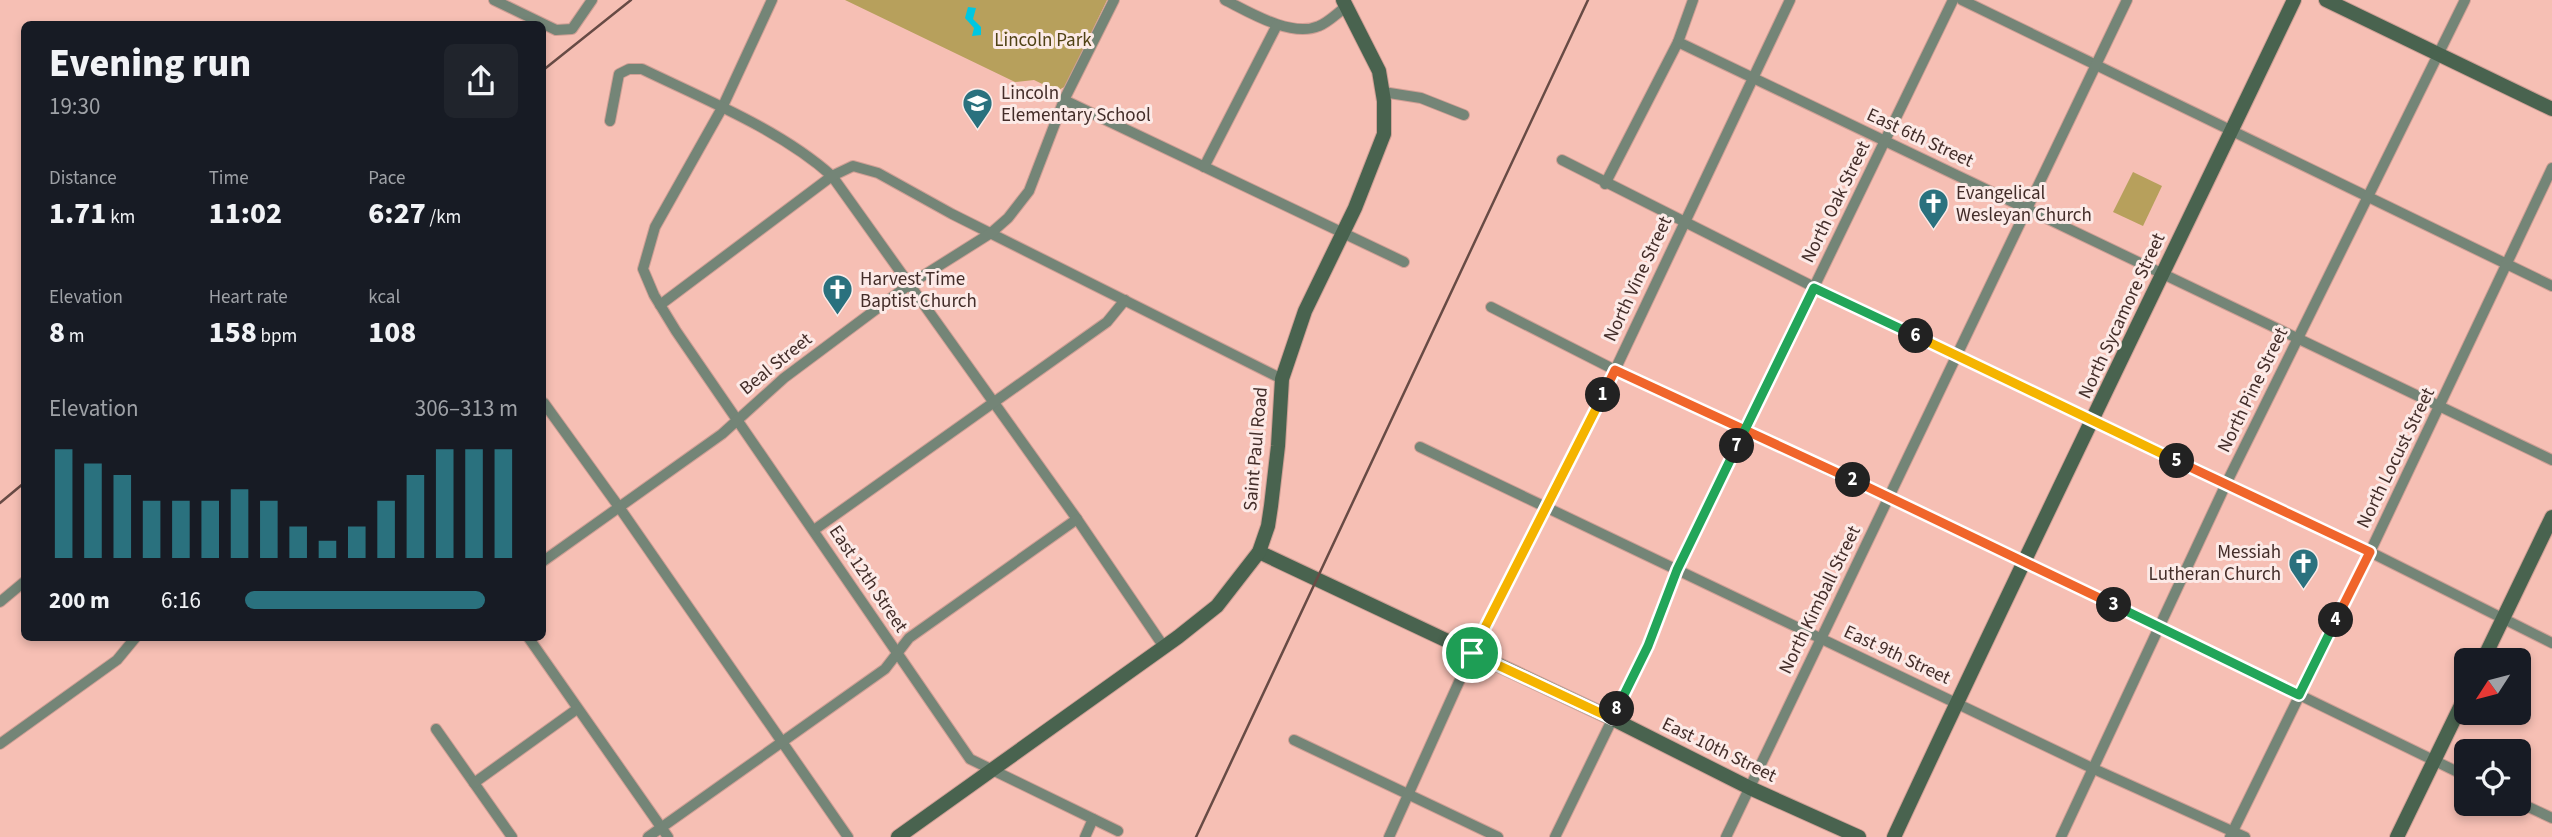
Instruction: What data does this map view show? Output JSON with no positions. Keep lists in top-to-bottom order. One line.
{"streets":{"main road":["North Sycamore Street","Saint Paul Road","East 10th Street"],"street":["East 6th Street","North Oak Street","North Vine Street","Beal Street","North Pine Street","North Locust Street","East 12th Street","North Kimball Street","East 9th Street"]},"crossings":[["East 6th Street","North Oak Street"],["East 6th Street","North Vine Street"],["East 6th Street","North Sycamore Street"],["East 6th Street","North Pine Street"],["East 6th Street","North Locust Street"],["East 6th Street","North Kimball Street"],["North Oak Street","East 9th Street"],["North Oak Street","East 10th Street"],["North Vine Street","East 9th Street"],["North Vine Street","East 10th Street"],["North Sycamore Street","East 9th Street"],["Beal Street","East 12th Street"],["North Pine Street","East 9th Street"],["Saint Paul Road","East 12th Street"],["Saint Paul Road","East 10th Street"],["North Locust Street","East 9th Street"],["North Kimball Street","East 9th Street"],["North Kimball Street","East 10th Street"]],"parks":["Lincoln Park"],"places":{"school or university":["Lincoln Elementary School"],"church":["Evangelical Wesleyan Church","Harvest Time Baptist Church","Messiah Lutheran Church"]},"north":"bottom left","page":{"heading":["Evening run","19:30"],"stats":[["Distance","1.71 km"],["Time","11:02"],["Pace","6:27 /km"],["Elevation","8 m"],["Heart rate","158 bpm"],["kcal","108"]],"pins":["6","1","7","5","2","3","4","8"],"chart":["Elevation","306–313 m"],"list":[{"name":"200 m","note":"6:16"}]}}
